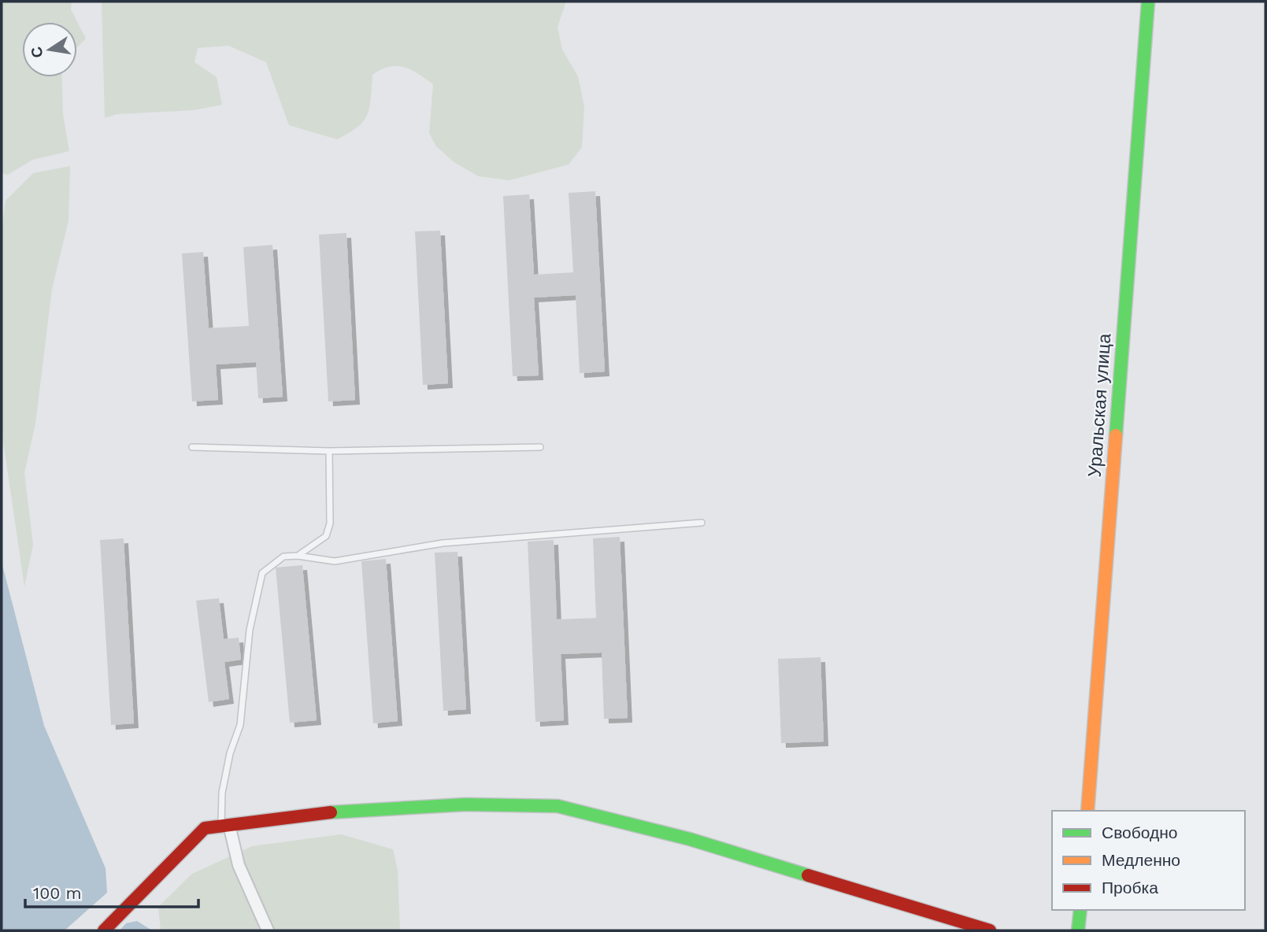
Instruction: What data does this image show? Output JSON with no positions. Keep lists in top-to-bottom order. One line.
{"streets":{"street":["Уральская улица"]},"legend":["Свободно","Медленно","Пробка"],"scale_bar":"100 m","north":"left"}
